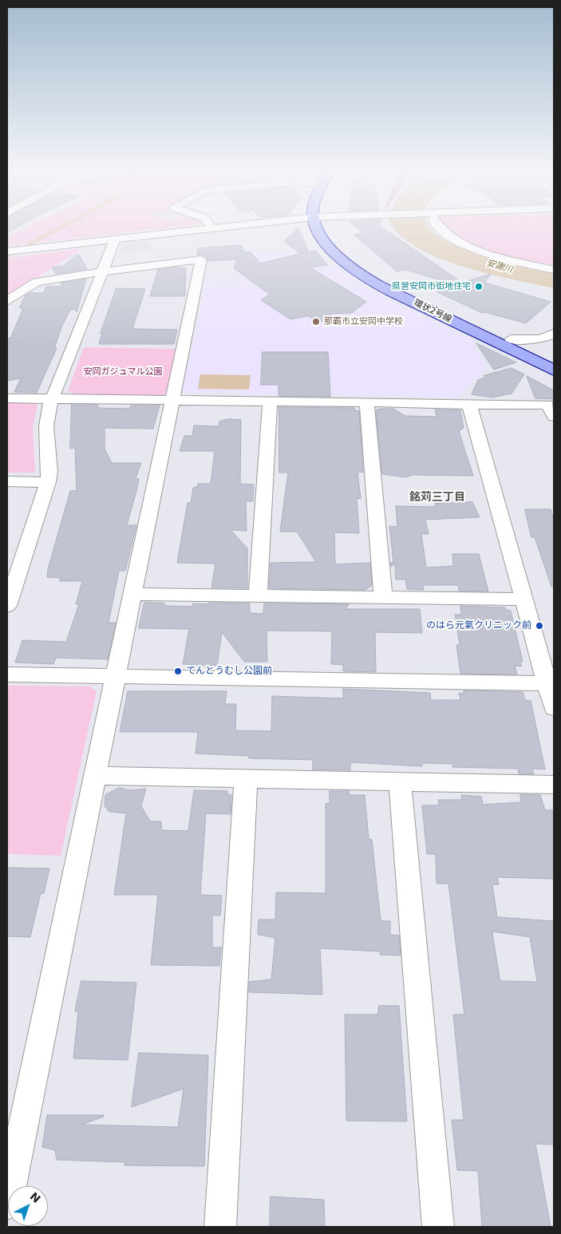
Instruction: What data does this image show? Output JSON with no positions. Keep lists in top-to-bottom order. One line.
{"streets":{"main road":["環状2号線"]},"districts":["銘苅三丁目"],"water":["安謝川"],"parks":["安岡ガジュマル公園"],"places":["県営安岡市街地住宅","那覇市立安岡中学校","のはら元氣クリニック前","てんとうむし公園前"],"north":"top right"}
